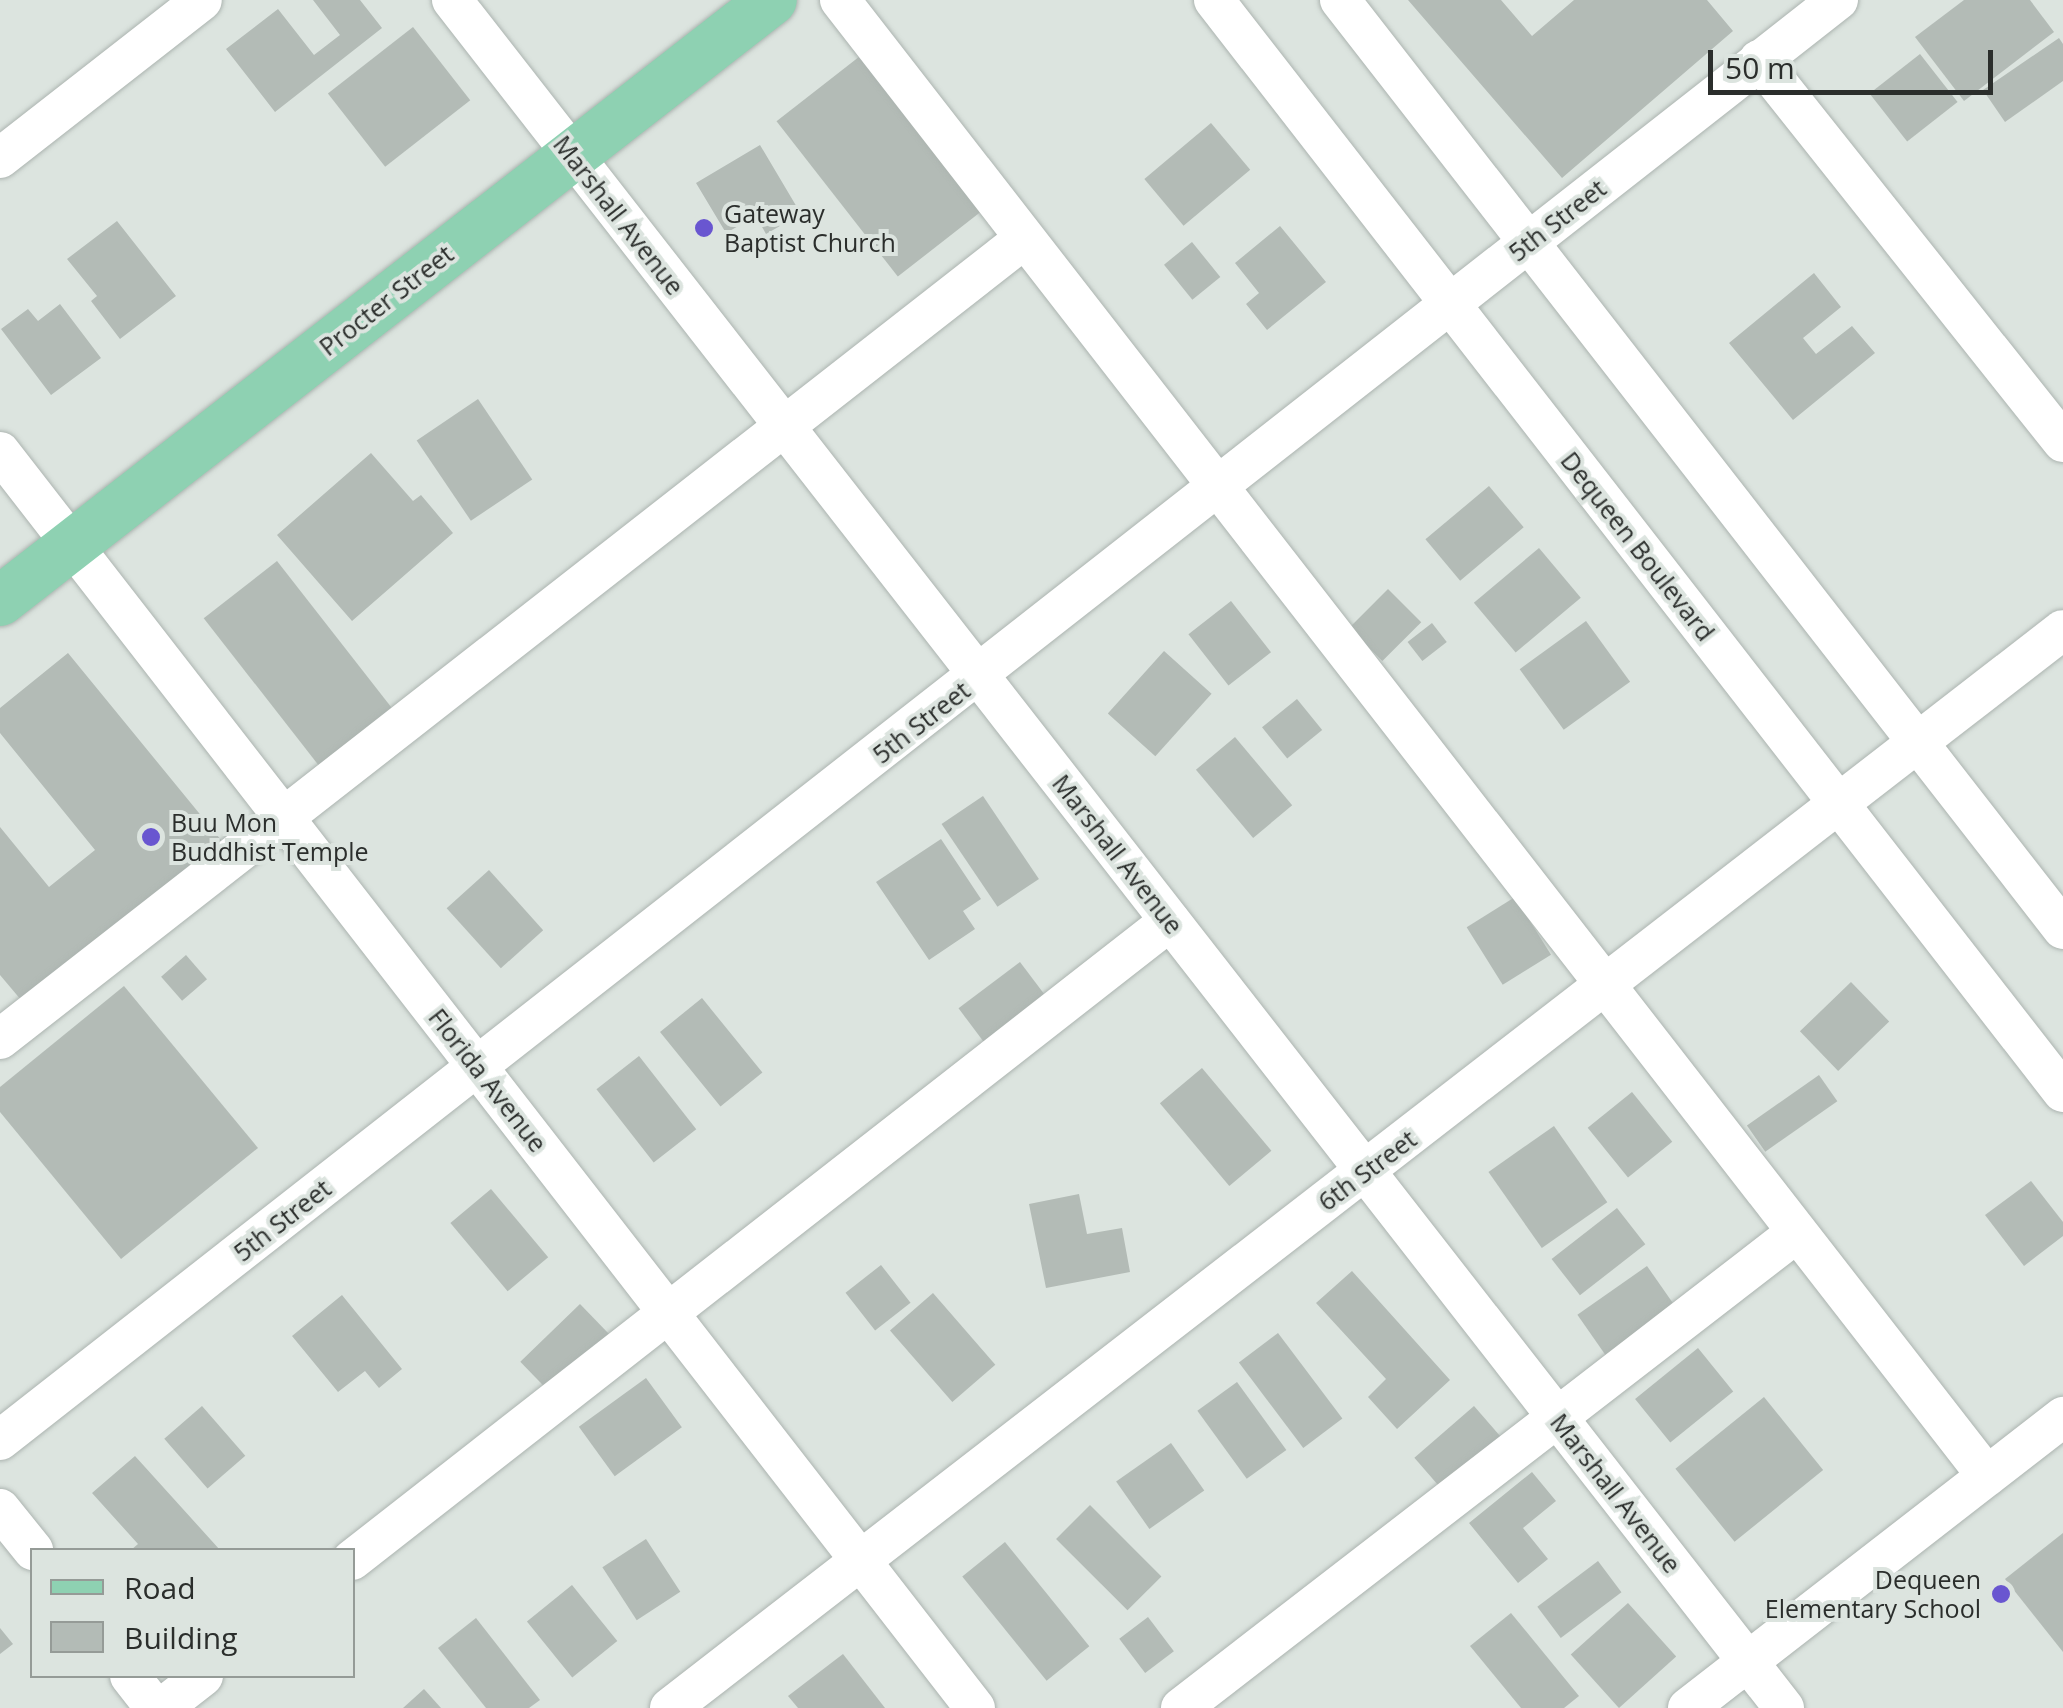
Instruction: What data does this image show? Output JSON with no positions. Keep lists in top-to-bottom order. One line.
{"streets":{"main road":["Procter Street"],"street":["Marshall Avenue","5th Street","Dequeen Boulevard","Florida Avenue","6th Street"]},"crossings":[["Marshall Avenue","5th Street"],["Marshall Avenue","Procter Street"],["Marshall Avenue","6th Street"],["5th Street","Dequeen Boulevard"],["5th Street","Florida Avenue"],["Procter Street","Florida Avenue"],["Dequeen Boulevard","6th Street"],["Florida Avenue","6th Street"]],"places":["Gateway Baptist Church","Buu Mon Buddhist Temple","Dequeen Elementary School"],"legend":["Road","Building"],"scale_bar":"50 m"}
